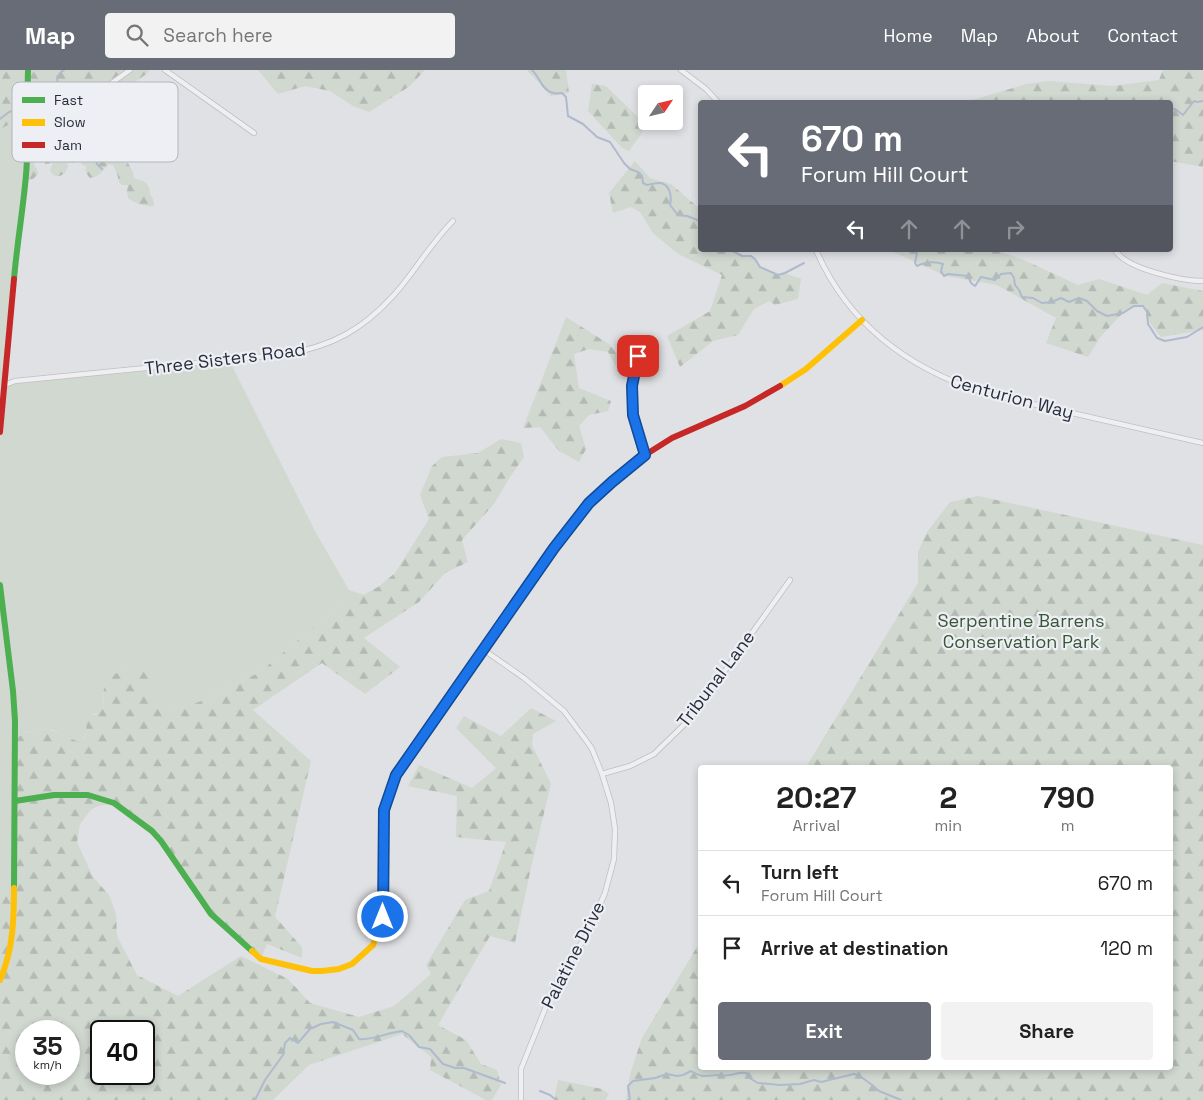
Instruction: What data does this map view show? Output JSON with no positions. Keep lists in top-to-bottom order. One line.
{"streets":{"street":["Three Sisters Road","Centurion Way","Tribunal Lane","Palatine Drive"]},"crossings":[["Tribunal Lane","Palatine Drive"]],"parks":["Serpentine Barrens Conservation Park"],"legend":["Fast","Slow","Jam"],"north":"top right","page":{"header":"Map","search":"Search here","nav":["Home","Map","About","Contact"],"turn":["670 m","Forum Hill Court"],"eta":["20:27","Arrival","2","min","790","m"],"list":[{"name":"Turn left","note":"Forum Hill Court","value":"670 m"},{"name":"Arrive at destination","value":"120 m"}],"buttons":["Exit","Share"],"speed":"35 km/h","limit":"40"}}
